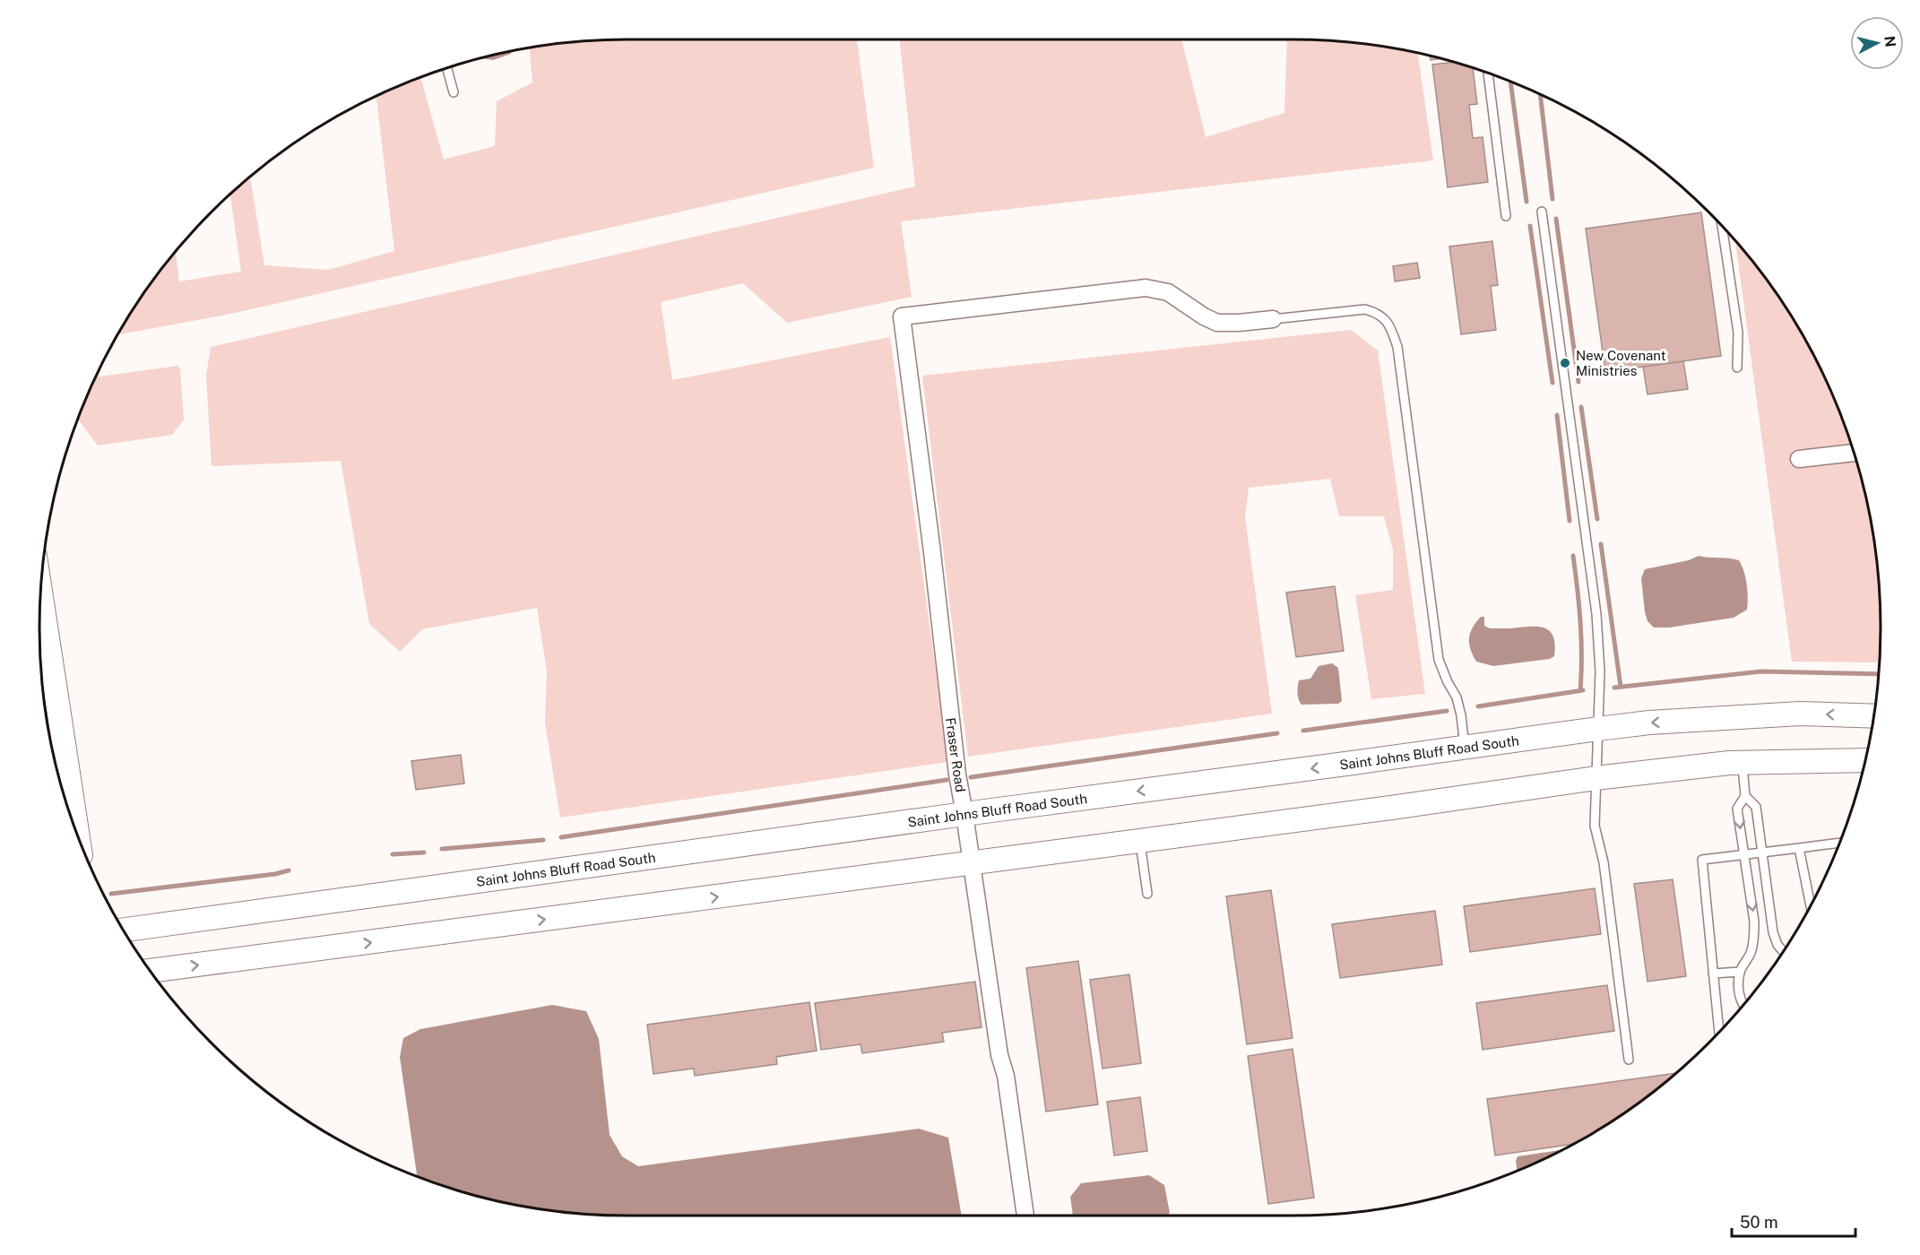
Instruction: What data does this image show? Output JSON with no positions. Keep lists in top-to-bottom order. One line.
{"streets":{"main road":["Saint Johns Bluff Road South"],"street":["Fraser Road"]},"crossings":[["Saint Johns Bluff Road South","Fraser Road"]],"places":["New Covenant Ministries"],"scale_bar":"50 m","north":"right"}
